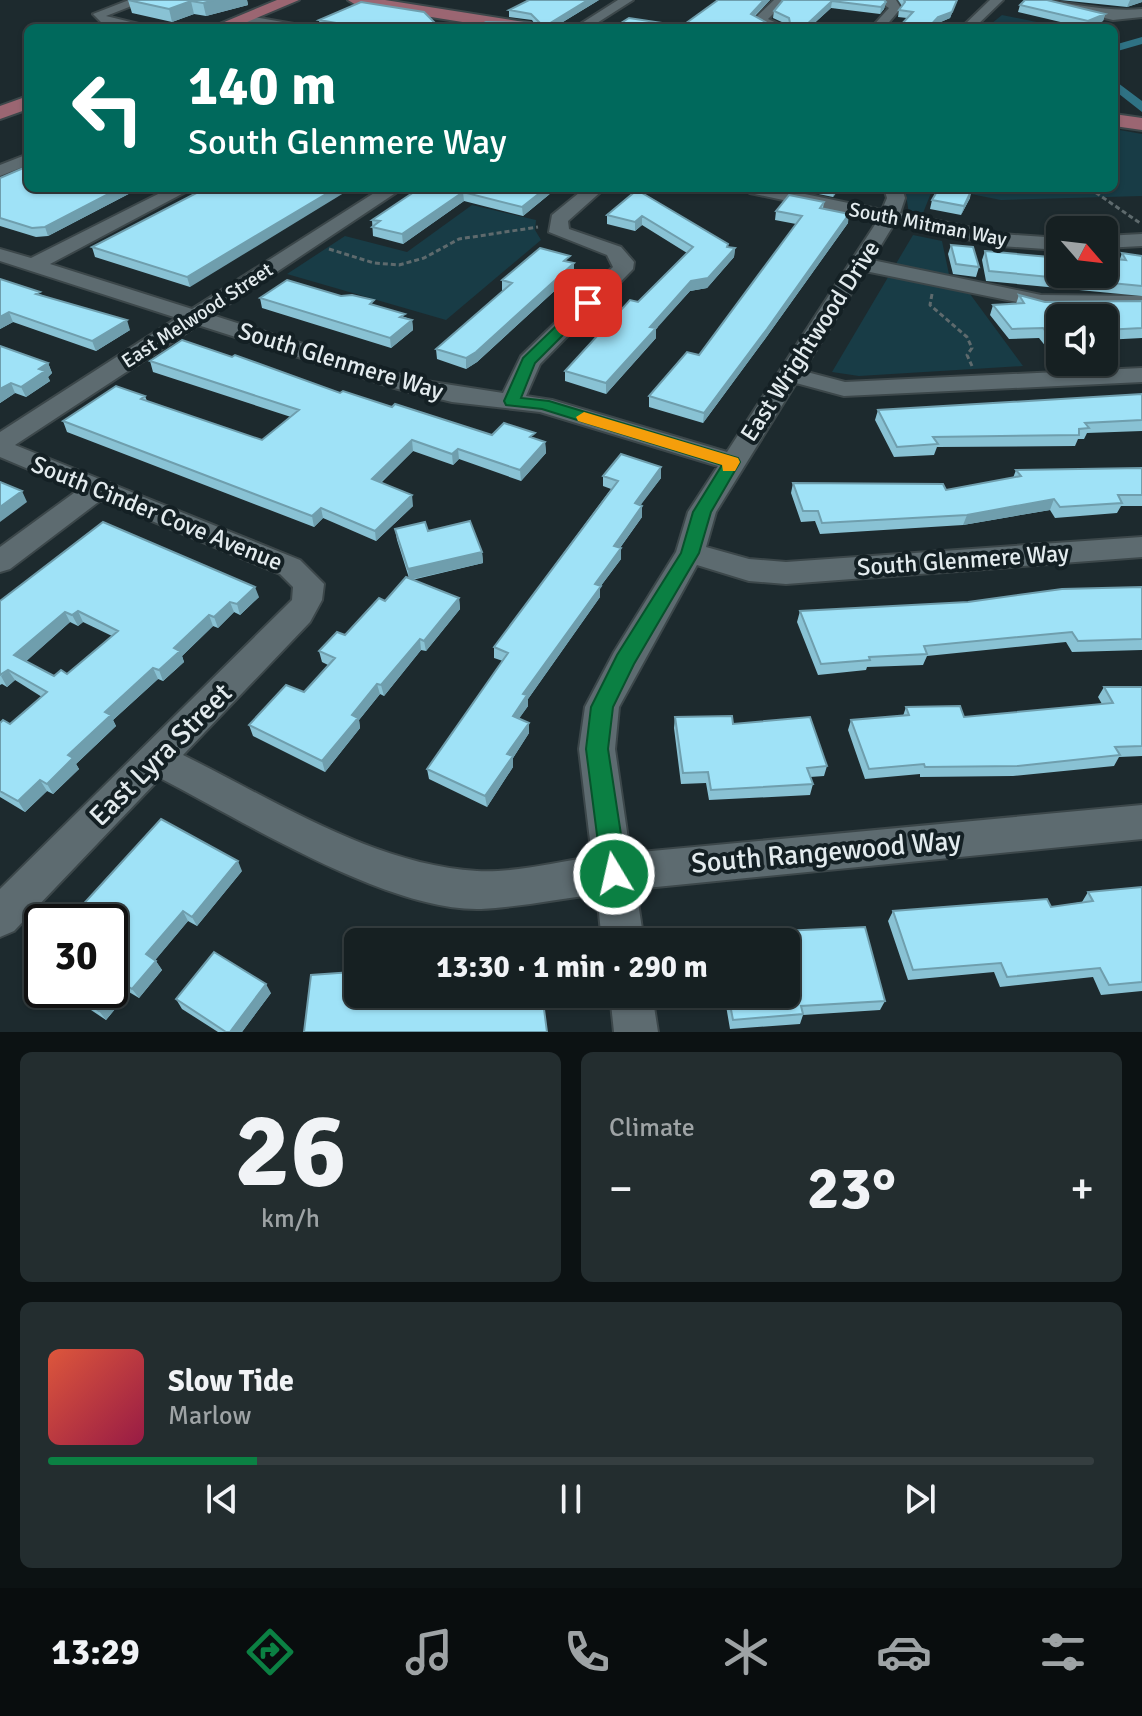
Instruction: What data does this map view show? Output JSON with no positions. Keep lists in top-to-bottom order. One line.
{"streets":{"street":["South Mitman Way","East Melwood Street","East Wrightwood Drive","South Glenmere Way","South Cinder Cove Avenue","East Lyra Street","South Rangewood Way"]},"crossings":[["South Mitman Way","East Wrightwood Drive"],["East Melwood Street","South Glenmere Way"],["East Melwood Street","South Cinder Cove Avenue"],["East Wrightwood Drive","South Glenmere Way"],["East Wrightwood Drive","South Rangewood Way"],["South Cinder Cove Avenue","East Lyra Street"],["East Lyra Street","South Rangewood Way"]],"north":"bottom right","page":{"turn":["140 m","South Glenmere Way"],"limit":"30","trip":"13:30 · 1 min · 290 m","tile":[["26","km/h"],"Climate"],"heat":["−","23°","+"],"song":["Slow Tide","Marlow"],"tabs":"13:29"}}
